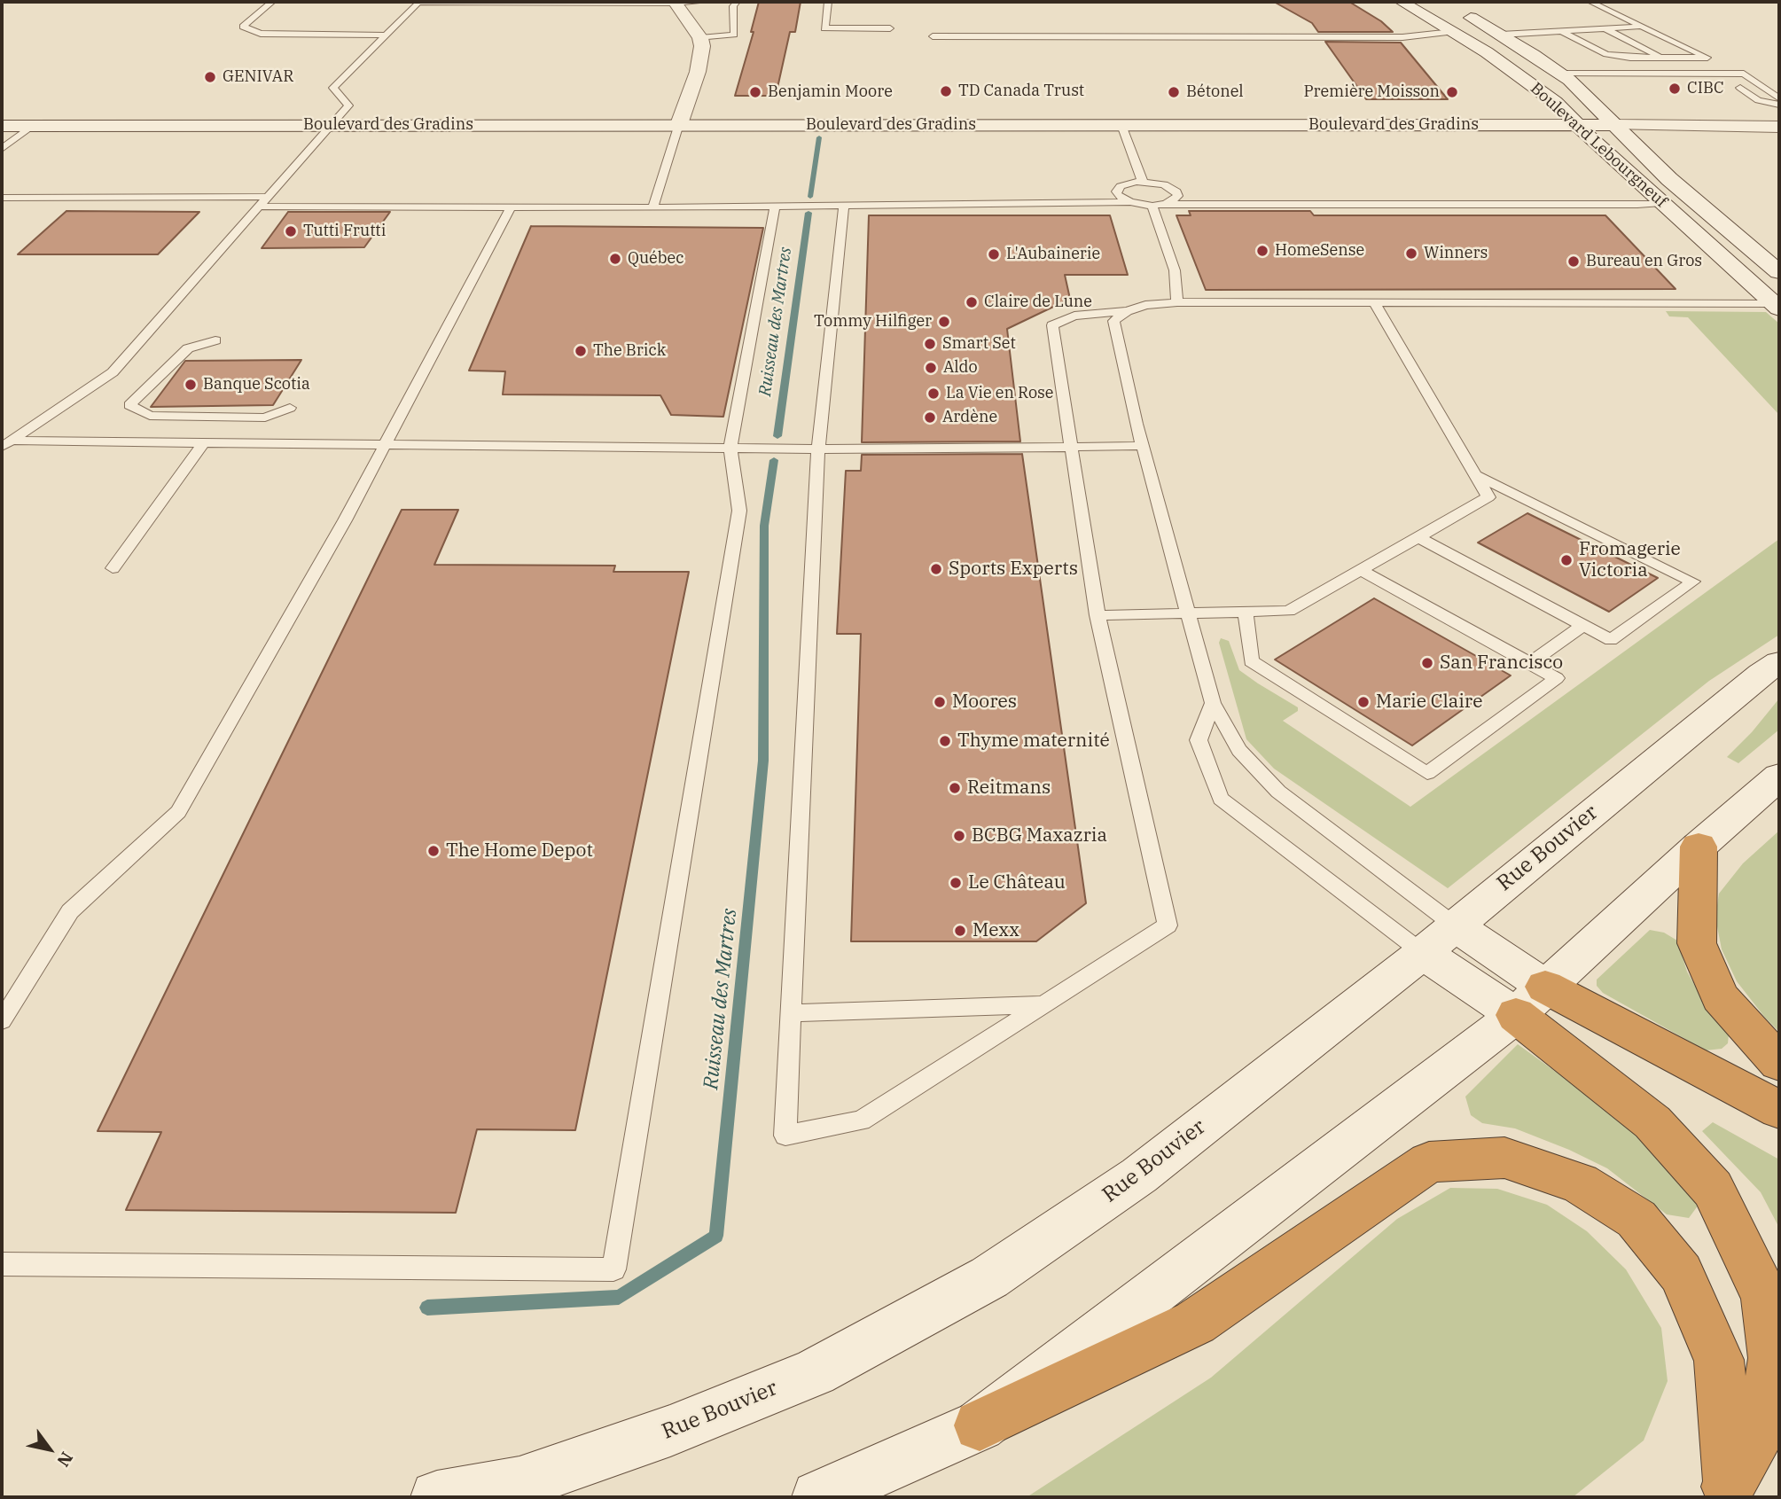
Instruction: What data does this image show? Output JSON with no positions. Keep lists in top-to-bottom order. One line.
{"streets":{"street":["Boulevard des Gradins","Boulevard Lebourgneuf","Rue Bouvier"]},"crossings":[["Boulevard des Gradins","Boulevard Lebourgneuf"]],"water":["Ruisseau des Martres"],"places":["GENIVAR","CIBC","TD Canada Trust","Benjamin Moore","Bétonel","Première Moisson","Tutti Frutti","HomeSense","Winners","L'Aubainerie","Québec","Bureau en Gros","Claire de Lune","Tommy Hilfiger","Smart Set","The Brick","Aldo","Banque Scotia","La Vie en Rose","Ardène","Fromagerie Victoria","Sports Experts","San Francisco","Moores","Marie Claire","Thyme maternité","Reitmans","BCBG Maxazria","The Home Depot","Le Château","Mexx"],"north":"bottom right"}
